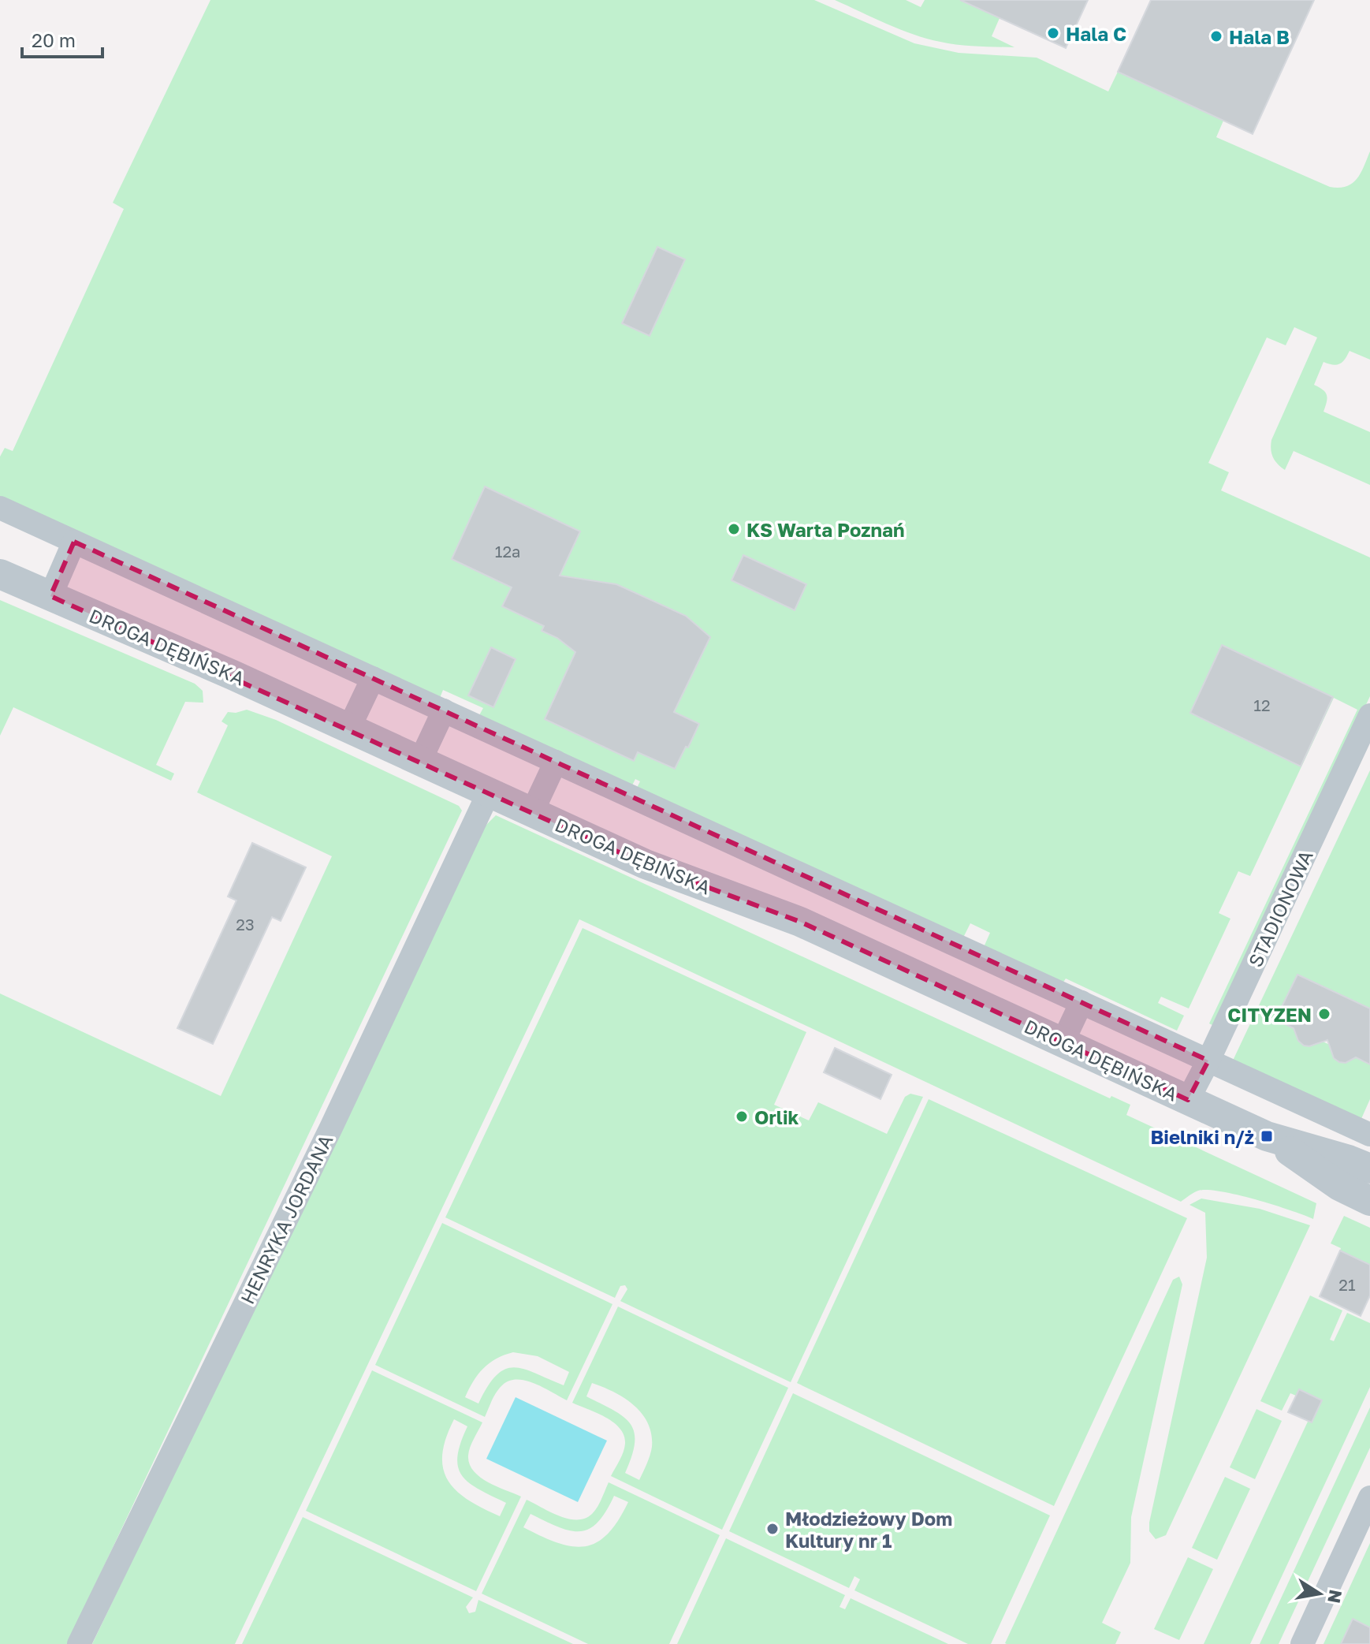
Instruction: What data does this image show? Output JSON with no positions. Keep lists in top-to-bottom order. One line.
{"streets":{"street":["DROGA DĘBIŃSKA","STADIONOWA","HENRYKA JORDANA"]},"crossings":[["DROGA DĘBIŃSKA","STADIONOWA"],["DROGA DĘBIŃSKA","HENRYKA JORDANA"]],"places":{"other":["Hala C","Hala B","KS Warta Poznań","CITYZEN","Orlik","Młodzieżowy Dom Kultury nr 1"],"transit":["Bielniki n/ż"]},"house_numbers":["12a","12","23","21"],"scale_bar":"20 m","north":"right"}
